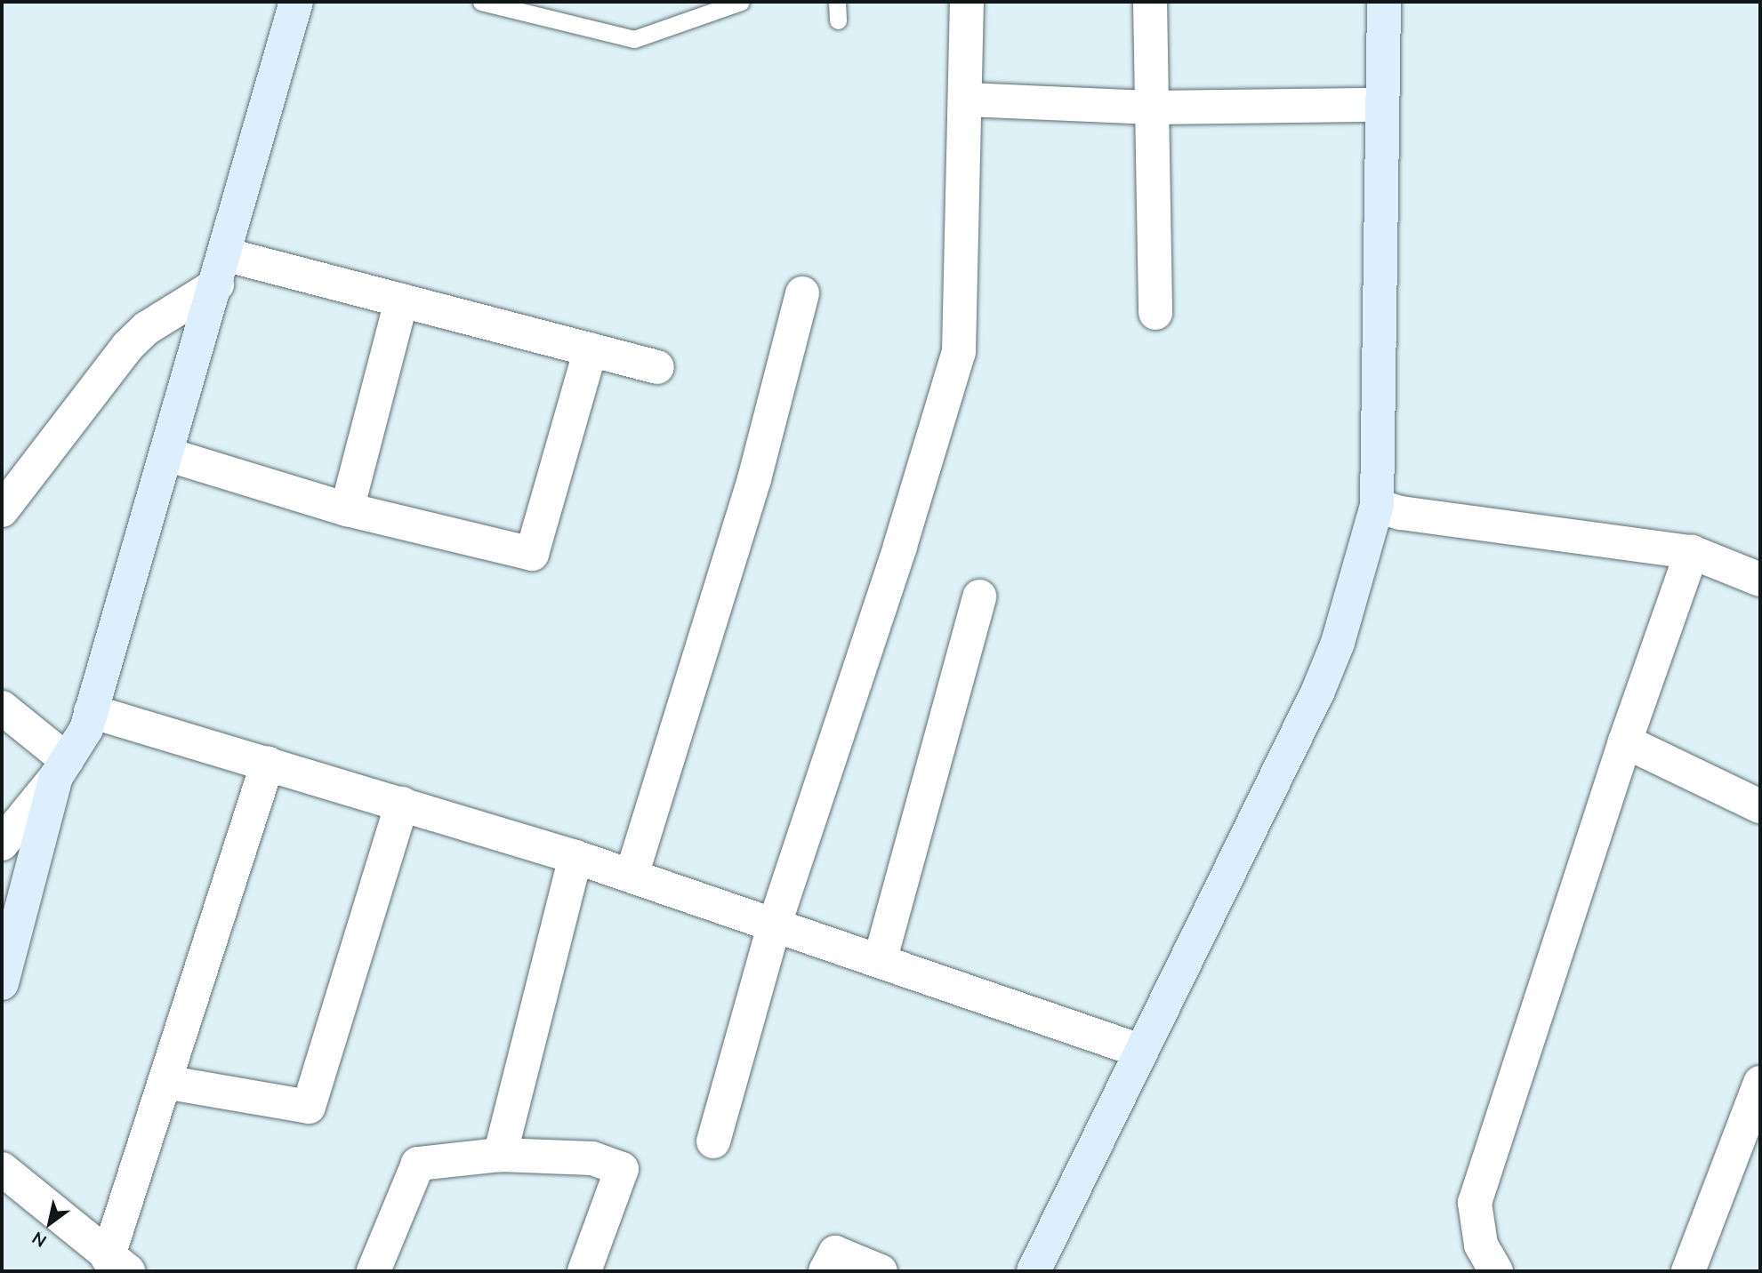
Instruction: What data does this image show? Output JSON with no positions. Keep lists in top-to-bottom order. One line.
{"north":"bottom left"}
